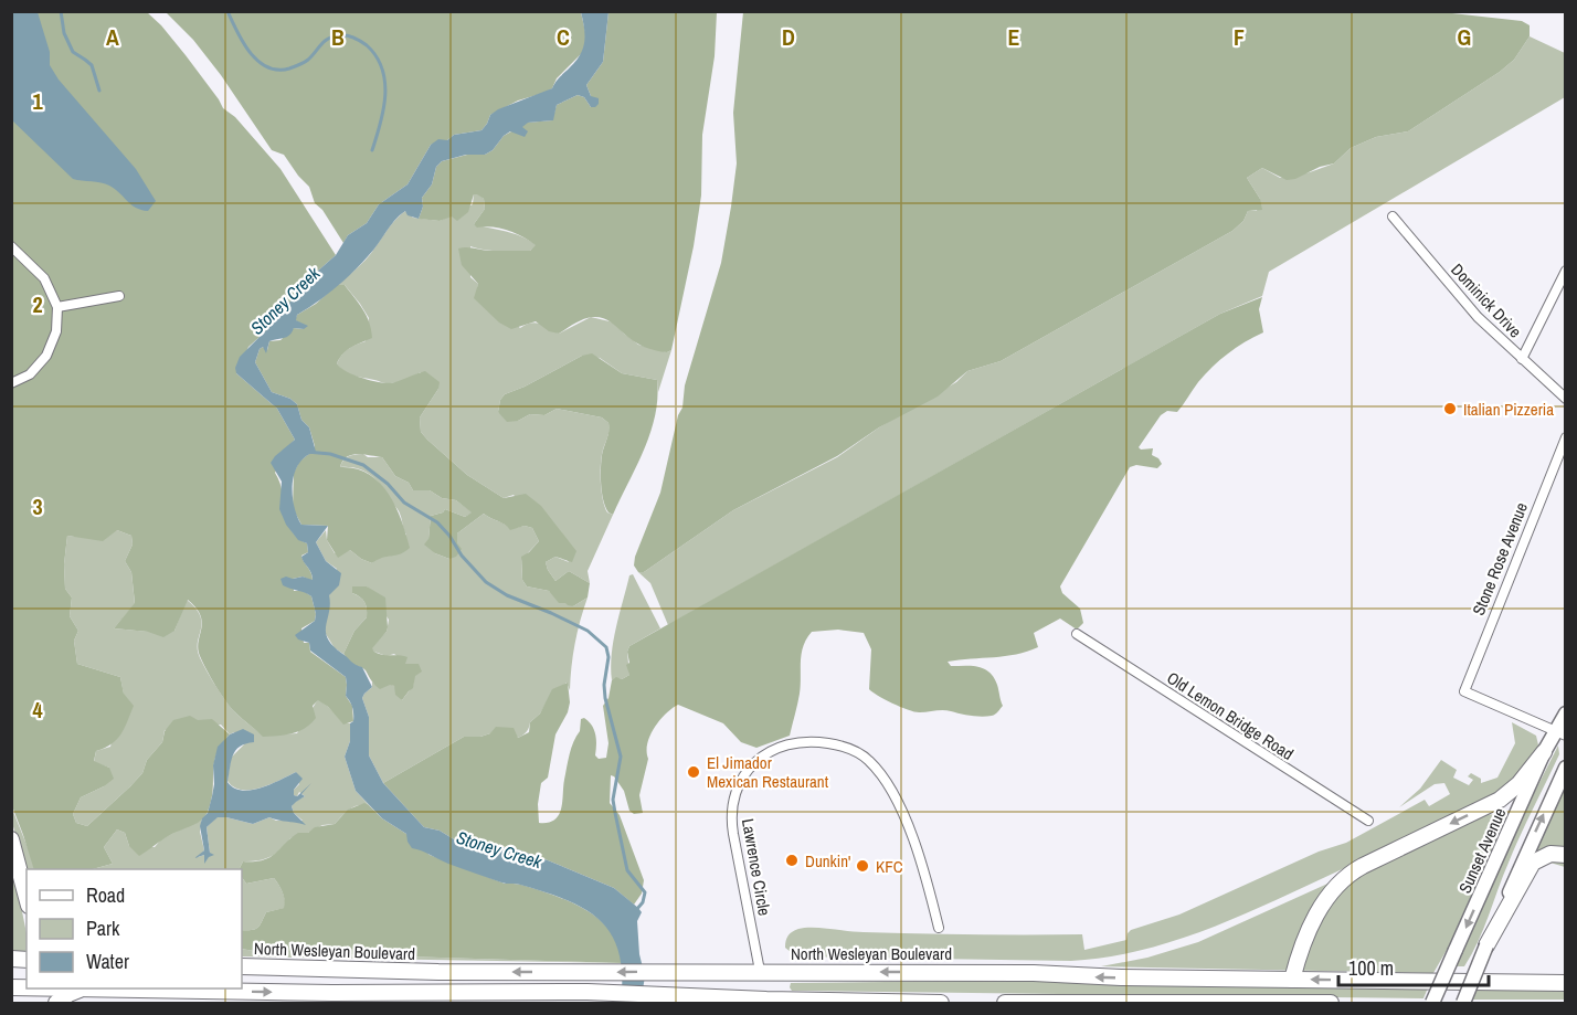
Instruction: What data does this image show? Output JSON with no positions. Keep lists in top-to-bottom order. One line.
{"streets":{"highway":["North Wesleyan Boulevard"],"main road":["Sunset Avenue"],"street":["Dominick Drive","Stone Rose Avenue","Old Lemon Bridge Road","Lawrence Circle"]},"crossings":[["Stone Rose Avenue","Sunset Avenue"],["Lawrence Circle","North Wesleyan Boulevard"]],"water":["Stoney Creek"],"places":["Italian Pizzeria","El Jimador Mexican Restaurant","Dunkin'","KFC"],"legend":["Road","Park","Water"],"scale_bar":"100 m","grid":{"columns":["A","B","C","D","E","F","G"],"rows":["1","2","3","4"]}}
